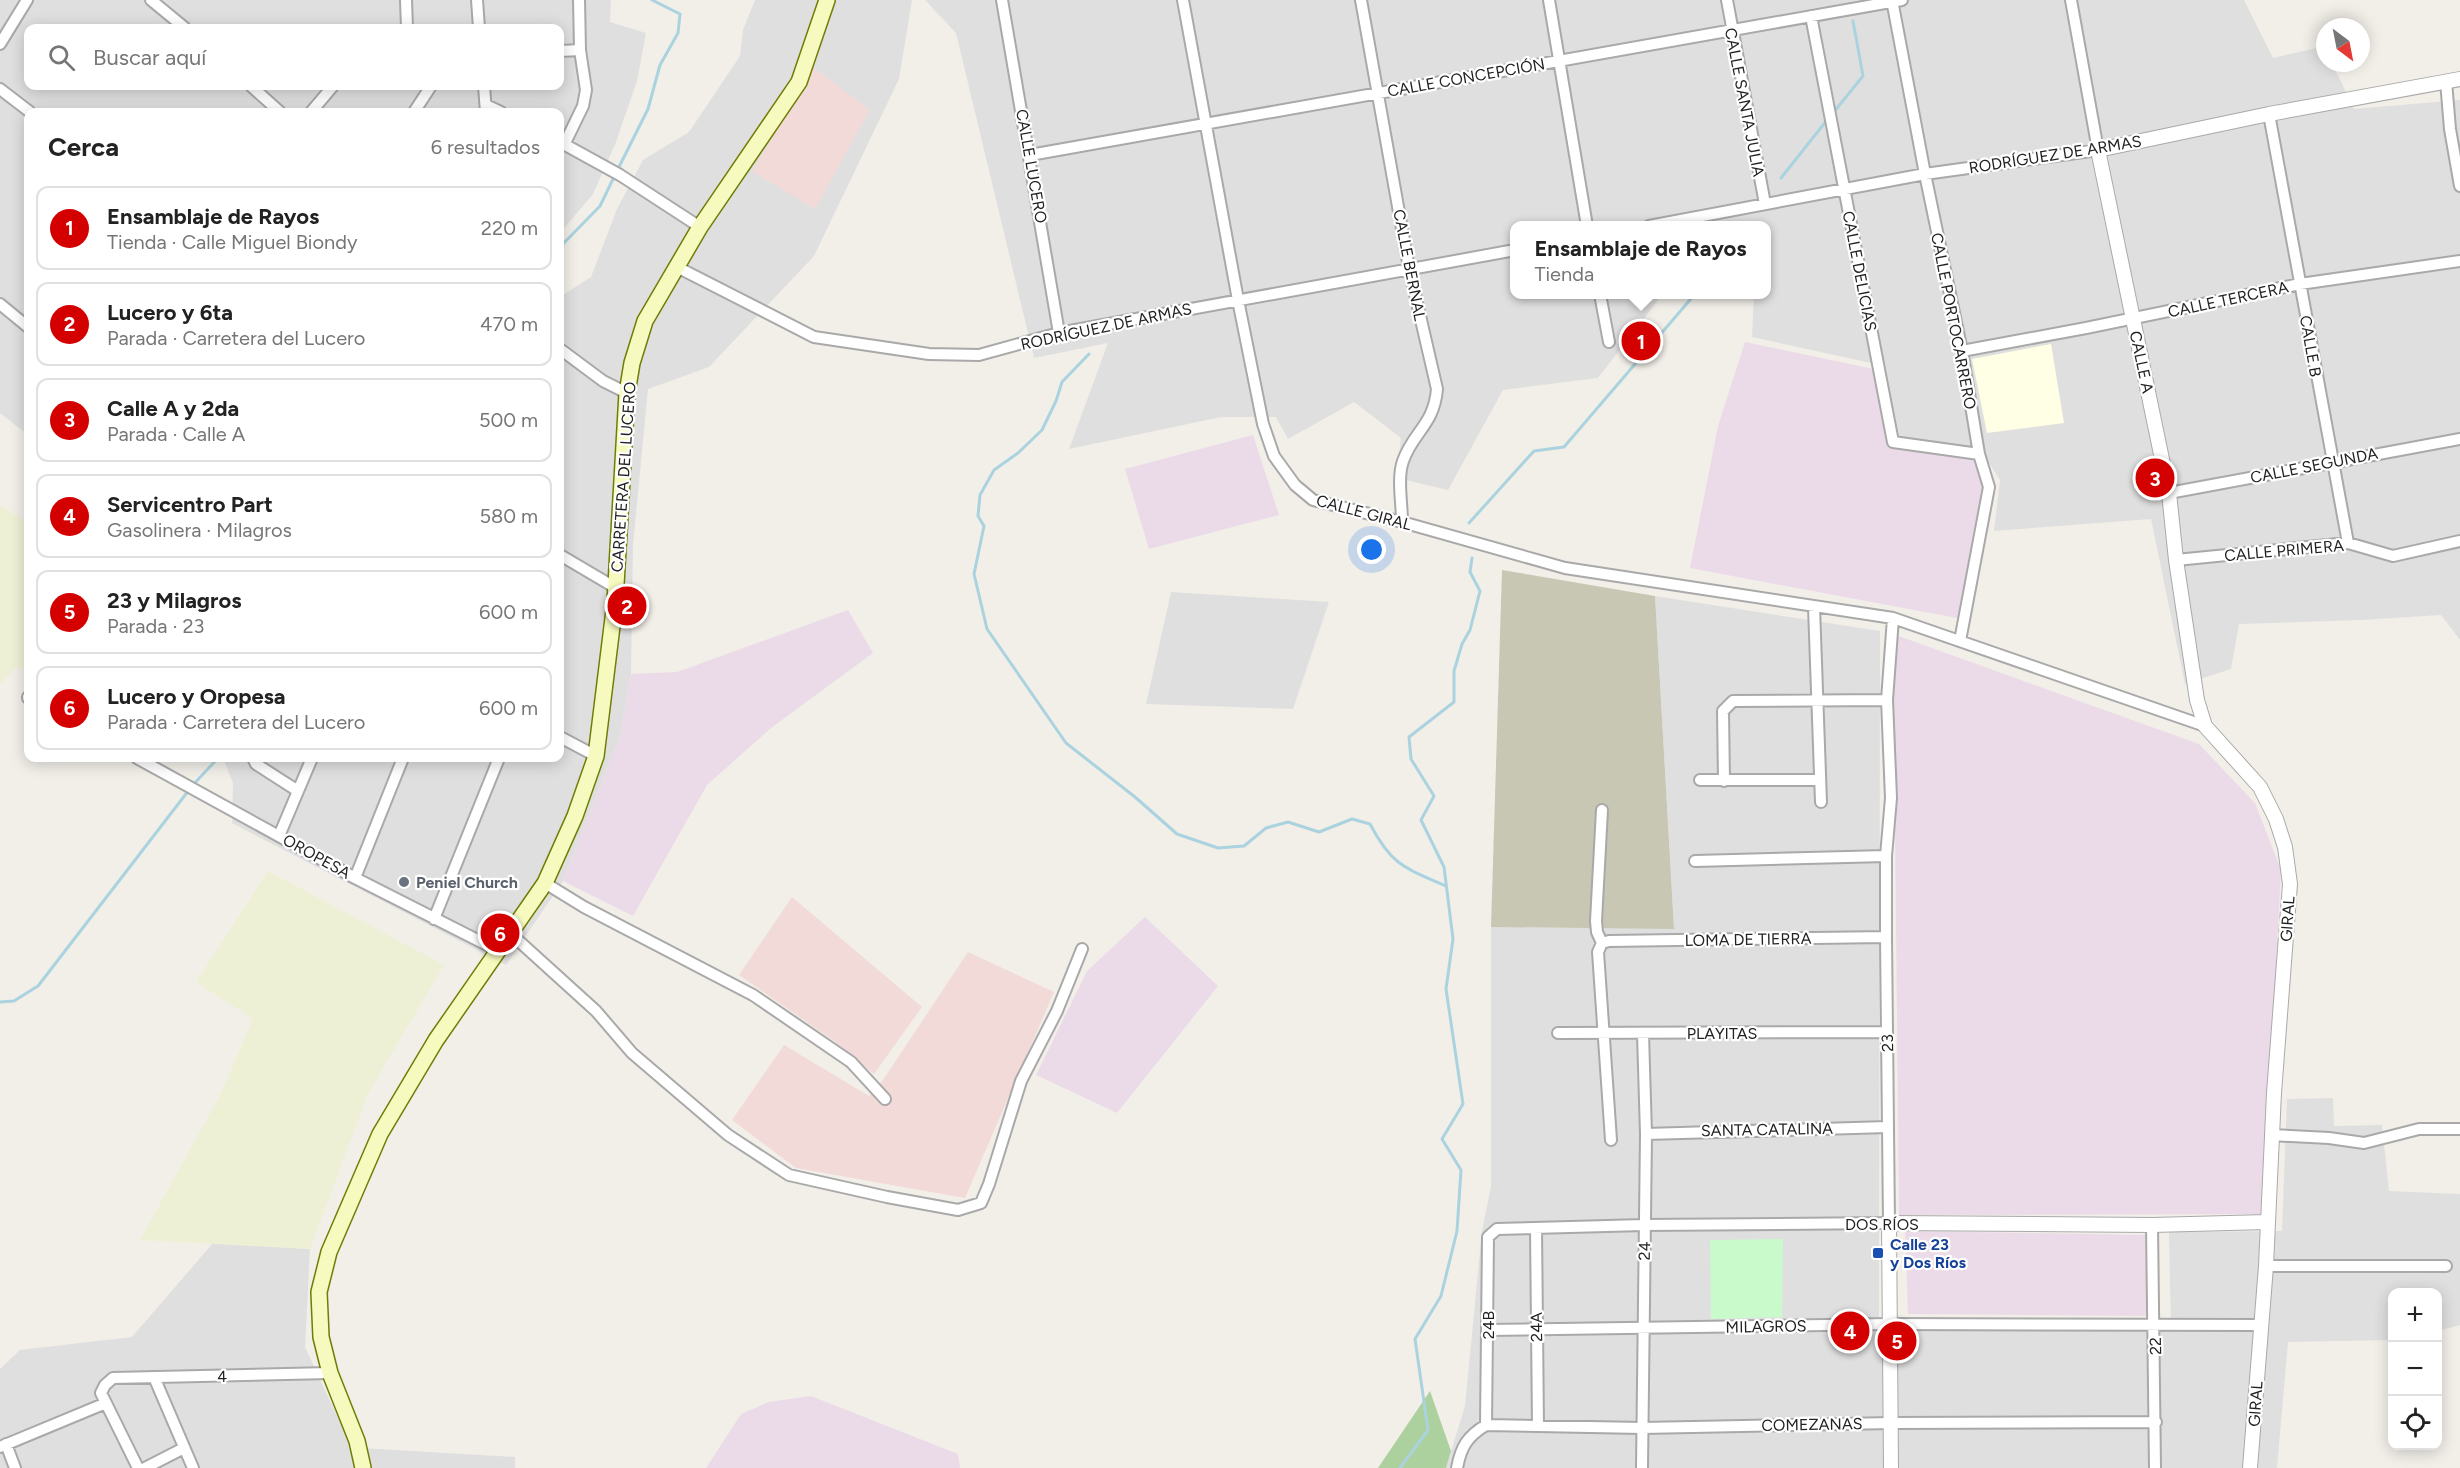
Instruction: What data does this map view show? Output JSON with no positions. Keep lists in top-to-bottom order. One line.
{"streets":{"main road":["CARRETERA DEL LUCERO"],"street":["CALLE CONCEPCIÓN","CALLE SANTA JULIA","RODRÍGUEZ DE ARMAS","CALLE LUCERO","CALLE BERNAL","CALLE DELICIAS","CALLE TERCERA","CALLE PORTOCARRERO","CALLE B","CALLE A","CALLE SEGUNDA","CALLE GIRAL","CALLE PRIMERA","OROPESA","GIRAL","LOMA DE TIERRA","PLAYITAS","23","SANTA CATALINA","DOS RÍOS","24","24B","MILAGROS","24A","22","4","COMEZANAS"]},"crossings":[["CALLE CONCEPCIÓN","CALLE SANTA JULIA"],["CALLE CONCEPCIÓN","CALLE LUCERO"],["CALLE CONCEPCIÓN","CALLE BERNAL"],["CALLE CONCEPCIÓN","CALLE DELICIAS"],["CALLE CONCEPCIÓN","CALLE PORTOCARRERO"],["CALLE CONCEPCIÓN","CALLE GIRAL"],["CALLE SANTA JULIA","RODRÍGUEZ DE ARMAS"],["RODRÍGUEZ DE ARMAS","CALLE LUCERO"],["RODRÍGUEZ DE ARMAS","CALLE BERNAL"],["RODRÍGUEZ DE ARMAS","CALLE DELICIAS"],["RODRÍGUEZ DE ARMAS","CALLE PORTOCARRERO"],["RODRÍGUEZ DE ARMAS","CALLE B"],["RODRÍGUEZ DE ARMAS","CALLE A"],["RODRÍGUEZ DE ARMAS","CARRETERA DEL LUCERO"],["RODRÍGUEZ DE ARMAS","CALLE GIRAL"],["CALLE BERNAL","CALLE GIRAL"],["CALLE DELICIAS","CALLE PORTOCARRERO"],["CALLE TERCERA","CALLE PORTOCARRERO"],["CALLE TERCERA","CALLE B"],["CALLE TERCERA","CALLE A"],["CALLE PORTOCARRERO","GIRAL"],["CALLE B","CALLE SEGUNDA"],["CALLE B","CALLE PRIMERA"],["CALLE A","CALLE SEGUNDA"],["CALLE A","CALLE PRIMERA"],["CALLE A","GIRAL"],["CARRETERA DEL LUCERO","OROPESA"],["CARRETERA DEL LUCERO","4"],["CALLE GIRAL","GIRAL"],["CALLE GIRAL","23"],["GIRAL","23"],["GIRAL","DOS RÍOS"],["GIRAL","MILAGROS"],["LOMA DE TIERRA","23"],["PLAYITAS","23"],["PLAYITAS","24"],["23","SANTA CATALINA"],["23","DOS RÍOS"],["23","MILAGROS"],["23","COMEZANAS"],["SANTA CATALINA","24"],["DOS RÍOS","24"],["DOS RÍOS","24B"],["DOS RÍOS","24A"],["DOS RÍOS","22"],["24","MILAGROS"],["24","COMEZANAS"],["24B","MILAGROS"],["24B","COMEZANAS"],["MILAGROS","24A"],["MILAGROS","22"],["24A","COMEZANAS"],["22","COMEZANAS"]],"places":{"other":["Peniel Church"],"transit":["Calle 23 y Dos Ríos"]},"north":"bottom right","page":{"search":"Buscar aquí","heading":["Cerca","6 resultados"],"list":[{"mark":"1","name":"Ensamblaje de Rayos","note":"Tienda · Calle Miguel Biondy","value":"220 m"},{"mark":"2","name":"Lucero y 6ta","note":"Parada · Carretera del Lucero","value":"470 m"},{"mark":"3","name":"Calle A y 2da","note":"Parada · Calle A","value":"500 m"},{"mark":"4","name":"Servicentro Part","note":"Gasolinera · Milagros","value":"580 m"},{"mark":"5","name":"23 y Milagros","note":"Parada · 23","value":"600 m"},{"mark":"6","name":"Lucero y Oropesa","note":"Parada · Carretera del Lucero","value":"600 m"}],"popup":["Ensamblaje de Rayos","Tienda"],"pins":["1","3","2","6","4","5"],"map_buttons":["+","−"]}}
